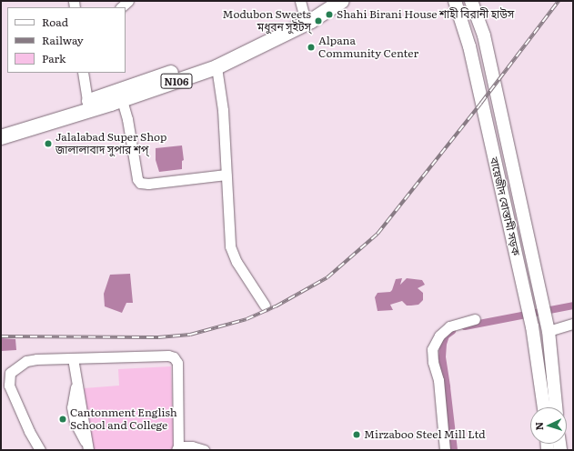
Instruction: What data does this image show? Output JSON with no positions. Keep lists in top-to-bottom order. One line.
{"streets":{"highway":["N106"],"main road":["বায়েজীদ বোস্তামী সড়ক"]},"places":["Shahi Birani House শাহী বিরানী হাউস","Modubon Sweets মধুবন সুইটস্","Alpana Community Center","Jalalabad Super Shop জালালাবাদ সুপার শপ্","Cantonment English School and College","Mirzaboo Steel Mill Ltd"],"legend":["Road","Railway","Park"],"north":"left"}
